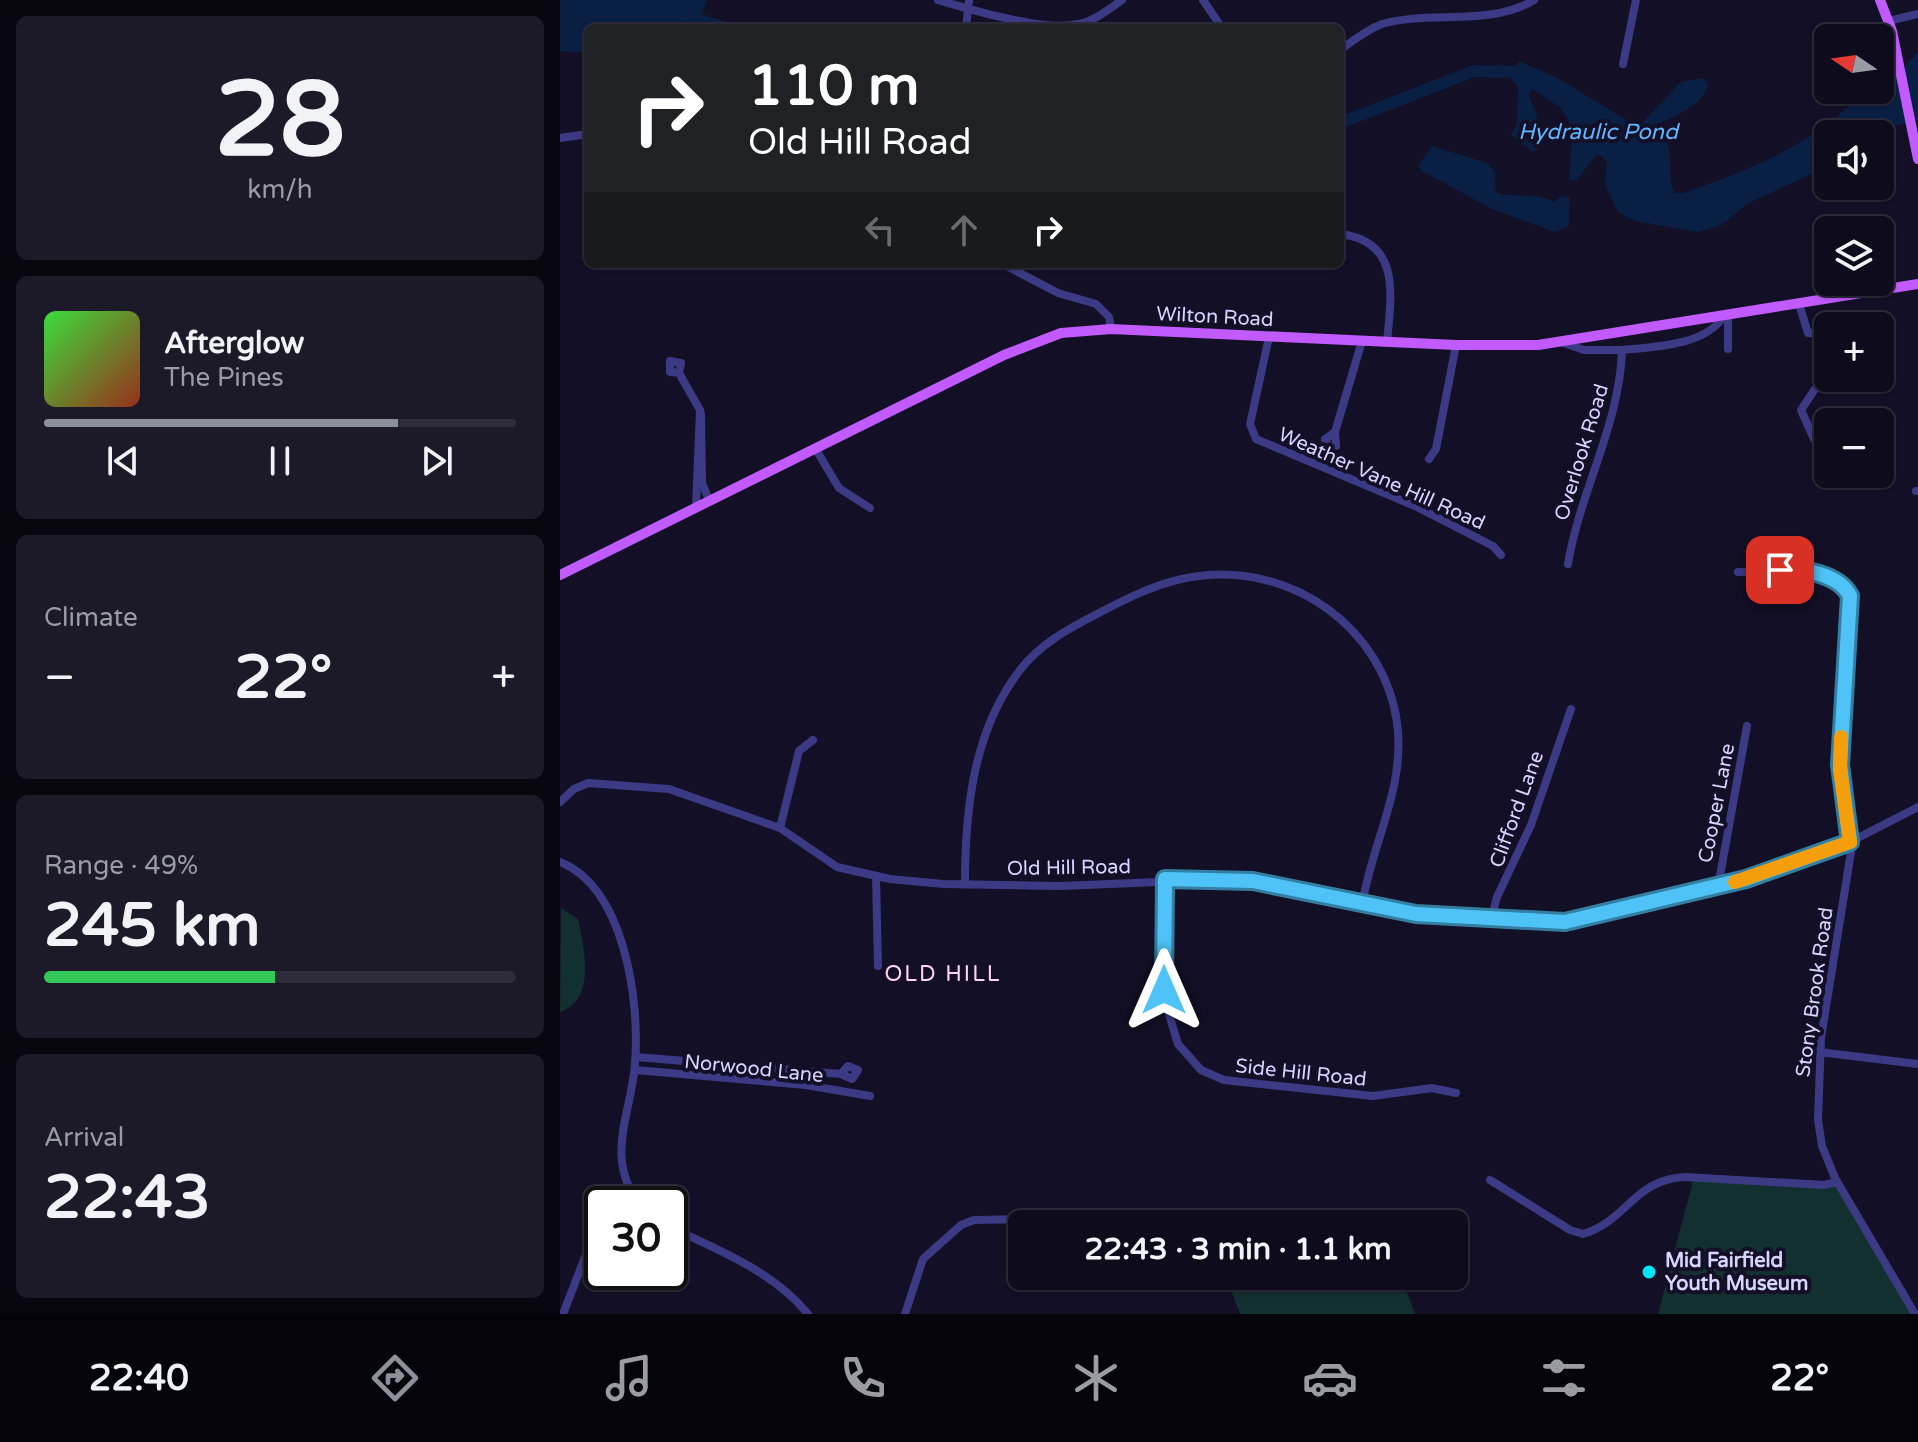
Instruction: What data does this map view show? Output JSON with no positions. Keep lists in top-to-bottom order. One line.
{"streets":{"main road":["Wilton Road"],"street":["Overlook Road","Weather Vane Hill Road","Cooper Lane","Clifford Lane","Old Hill Road","Stony Brook Road","Norwood Lane","Side Hill Road"]},"crossings":[["Wilton Road","Weather Vane Hill Road"],["Cooper Lane","Old Hill Road"],["Clifford Lane","Old Hill Road"],["Old Hill Road","Stony Brook Road"],["Old Hill Road","Side Hill Road"]],"districts":["OLD HILL"],"water":["Hydraulic Pond"],"places":["Mid Fairfield Youth Museum"],"north":"left","page":{"tile":[["28","km/h"],"Climate",["Range · 49%","245 km"],["Arrival","22:43"]],"map_buttons":["+","−"],"turn":["110 m","Old Hill Road"],"song":["Afterglow","The Pines"],"heat":["−","22°","+"],"limit":"30","trip":"22:43 · 3 min · 1.1 km","tabs":["22:40","22°"]}}
